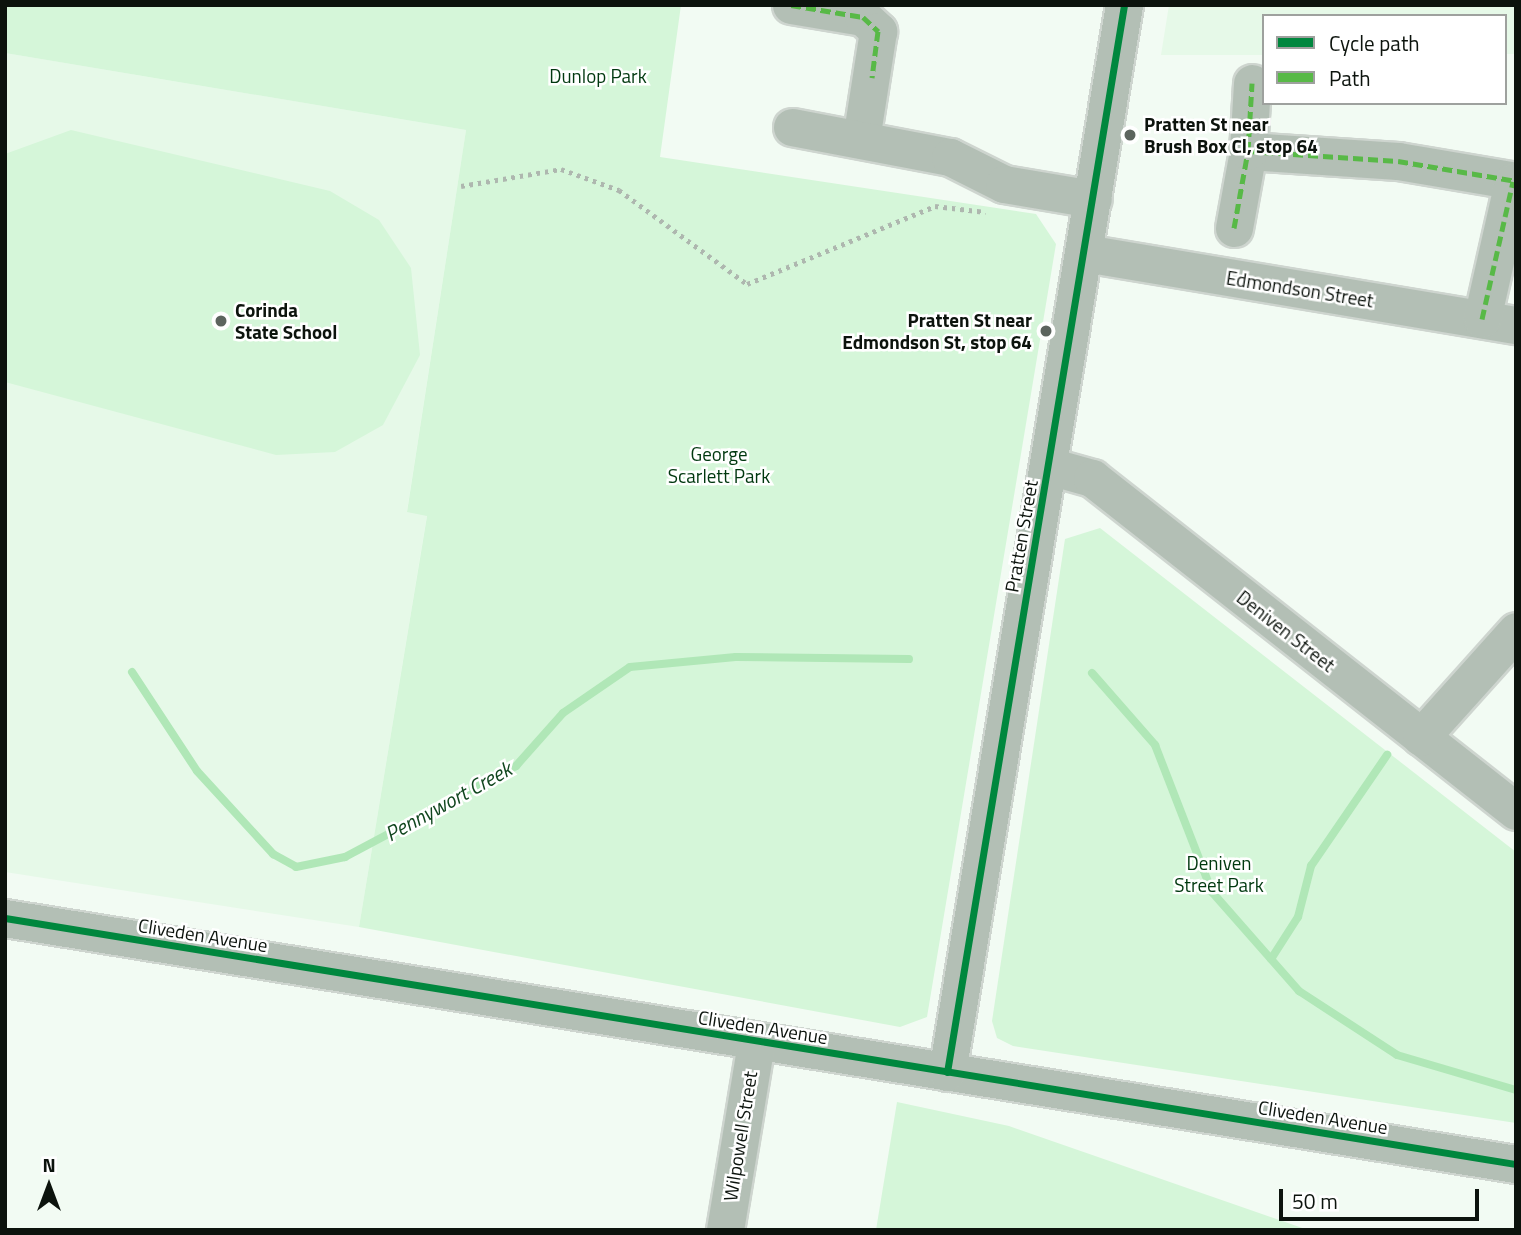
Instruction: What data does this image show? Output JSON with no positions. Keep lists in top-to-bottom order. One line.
{"streets":{"street":["Edmondson Street","Pratten Street","Deniven Street","Cliveden Avenue","Wilpowell Street"]},"crossings":[["Edmondson Street","Pratten Street"],["Pratten Street","Deniven Street"],["Pratten Street","Cliveden Avenue"],["Cliveden Avenue","Wilpowell Street"]],"water":["Pennywort Creek"],"parks":["Dunlop Park","George Scarlett Park","Deniven Street Park"],"places":["Pratten St near Brush Box Cl, stop 64","Corinda State School","Pratten St near Edmondson St, stop 64"],"legend":["Cycle path","Path"],"scale_bar":"50 m","north":"top"}
